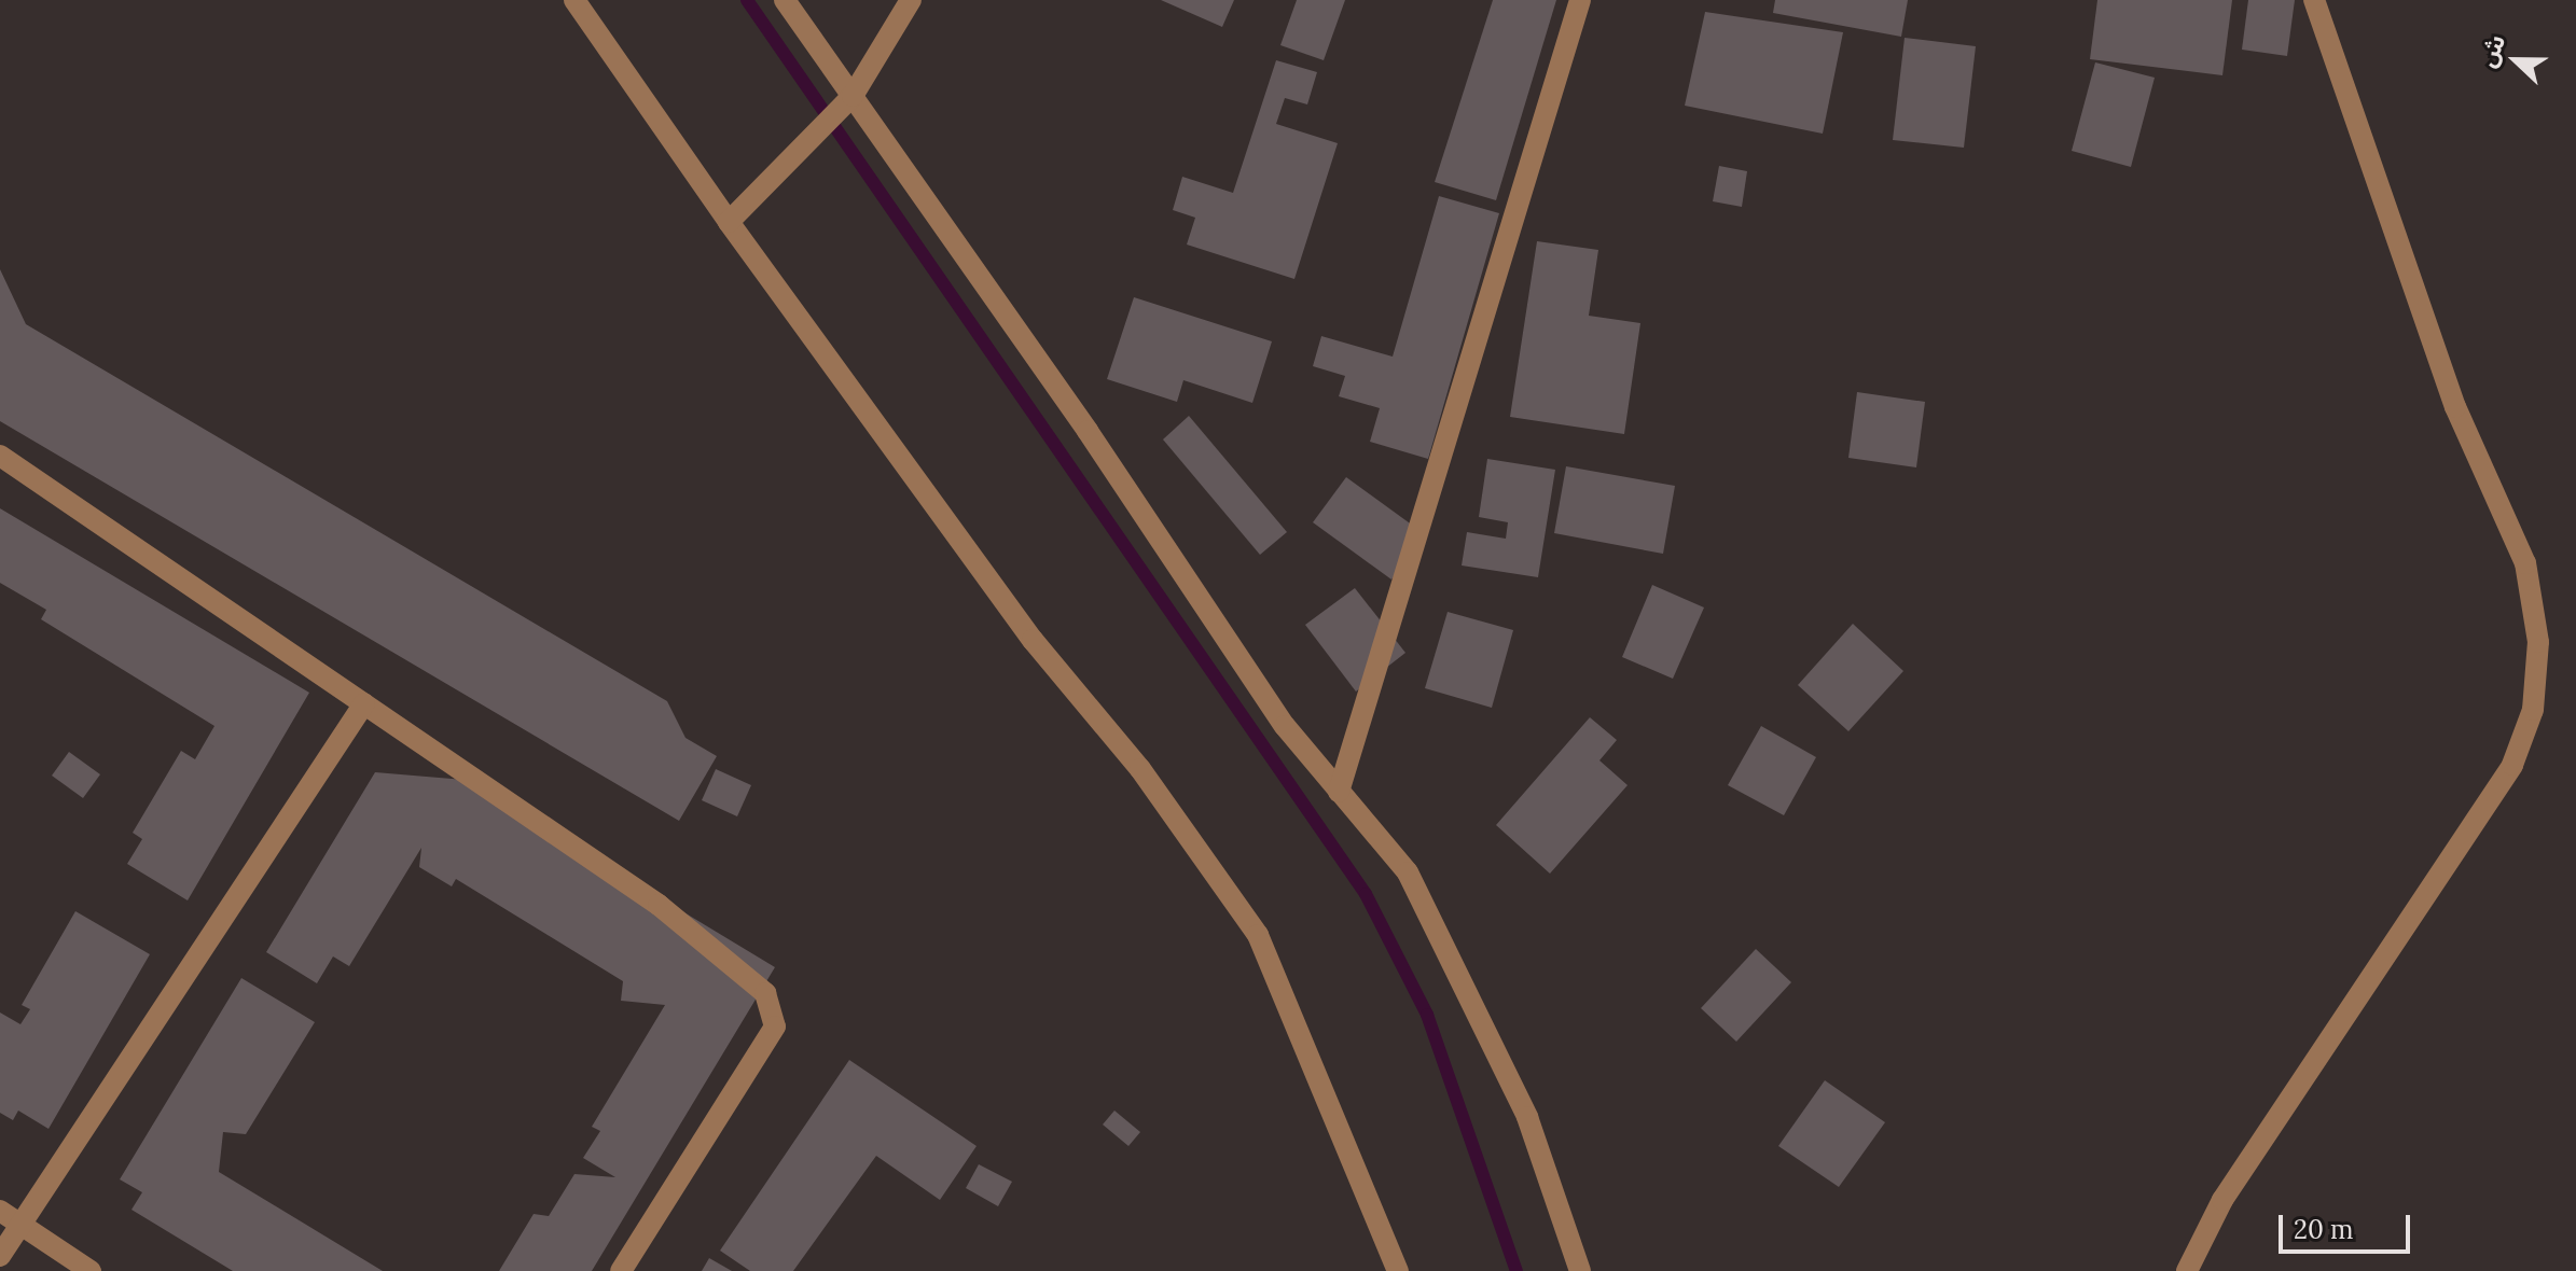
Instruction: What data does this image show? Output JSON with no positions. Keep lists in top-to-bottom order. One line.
{"scale_bar":"20 m","north":"left"}
